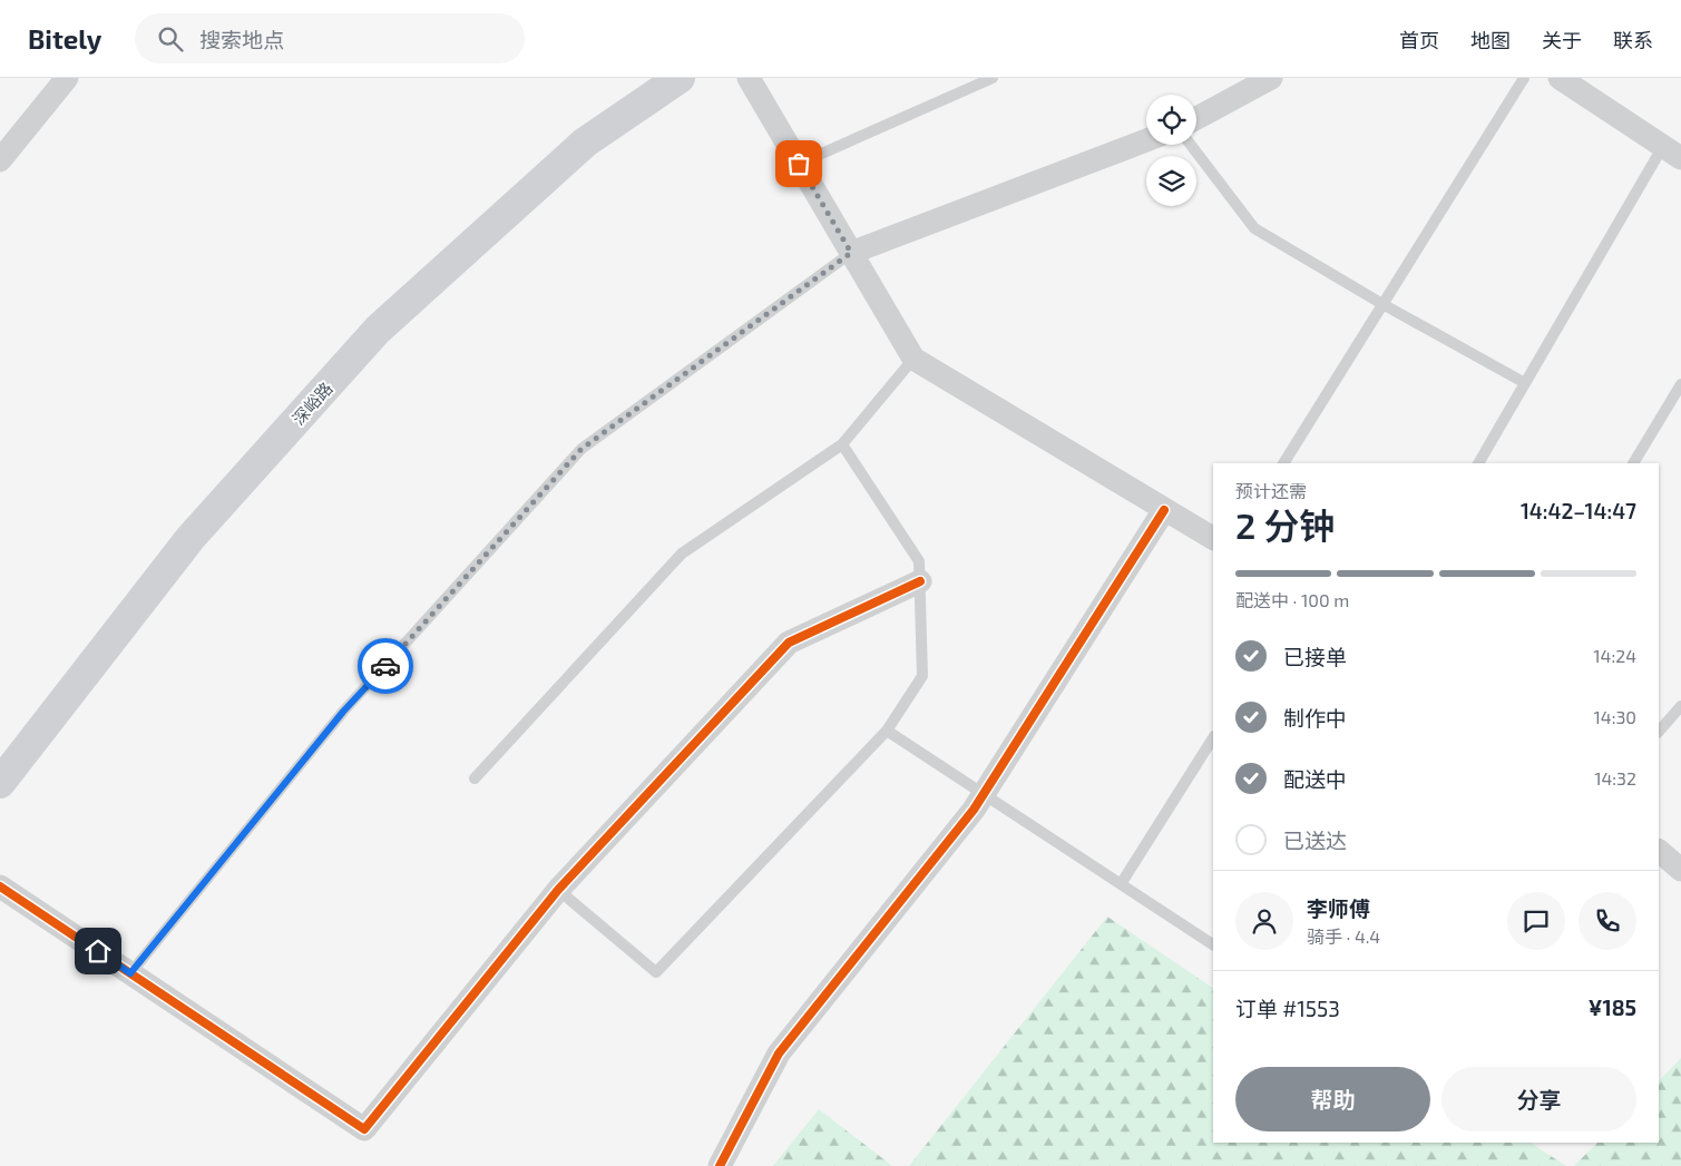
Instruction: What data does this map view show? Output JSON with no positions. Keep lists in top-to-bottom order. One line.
{"streets":{"main road":["深峪路"]},"page":{"header":"Bitely","search":"搜索地点","nav":["首页","地图","关于","联系"],"heading":["2 分钟","预计还需","14:42–14:47"],"panel":["李师傅","骑手 · 4.4","订单 #1553","¥185"],"bar":"配送中 · 100 m","list":[["已接单","14:24"],["制作中","14:30"],["配送中","14:32"],"已送达"],"buttons":["帮助","分享"]}}
